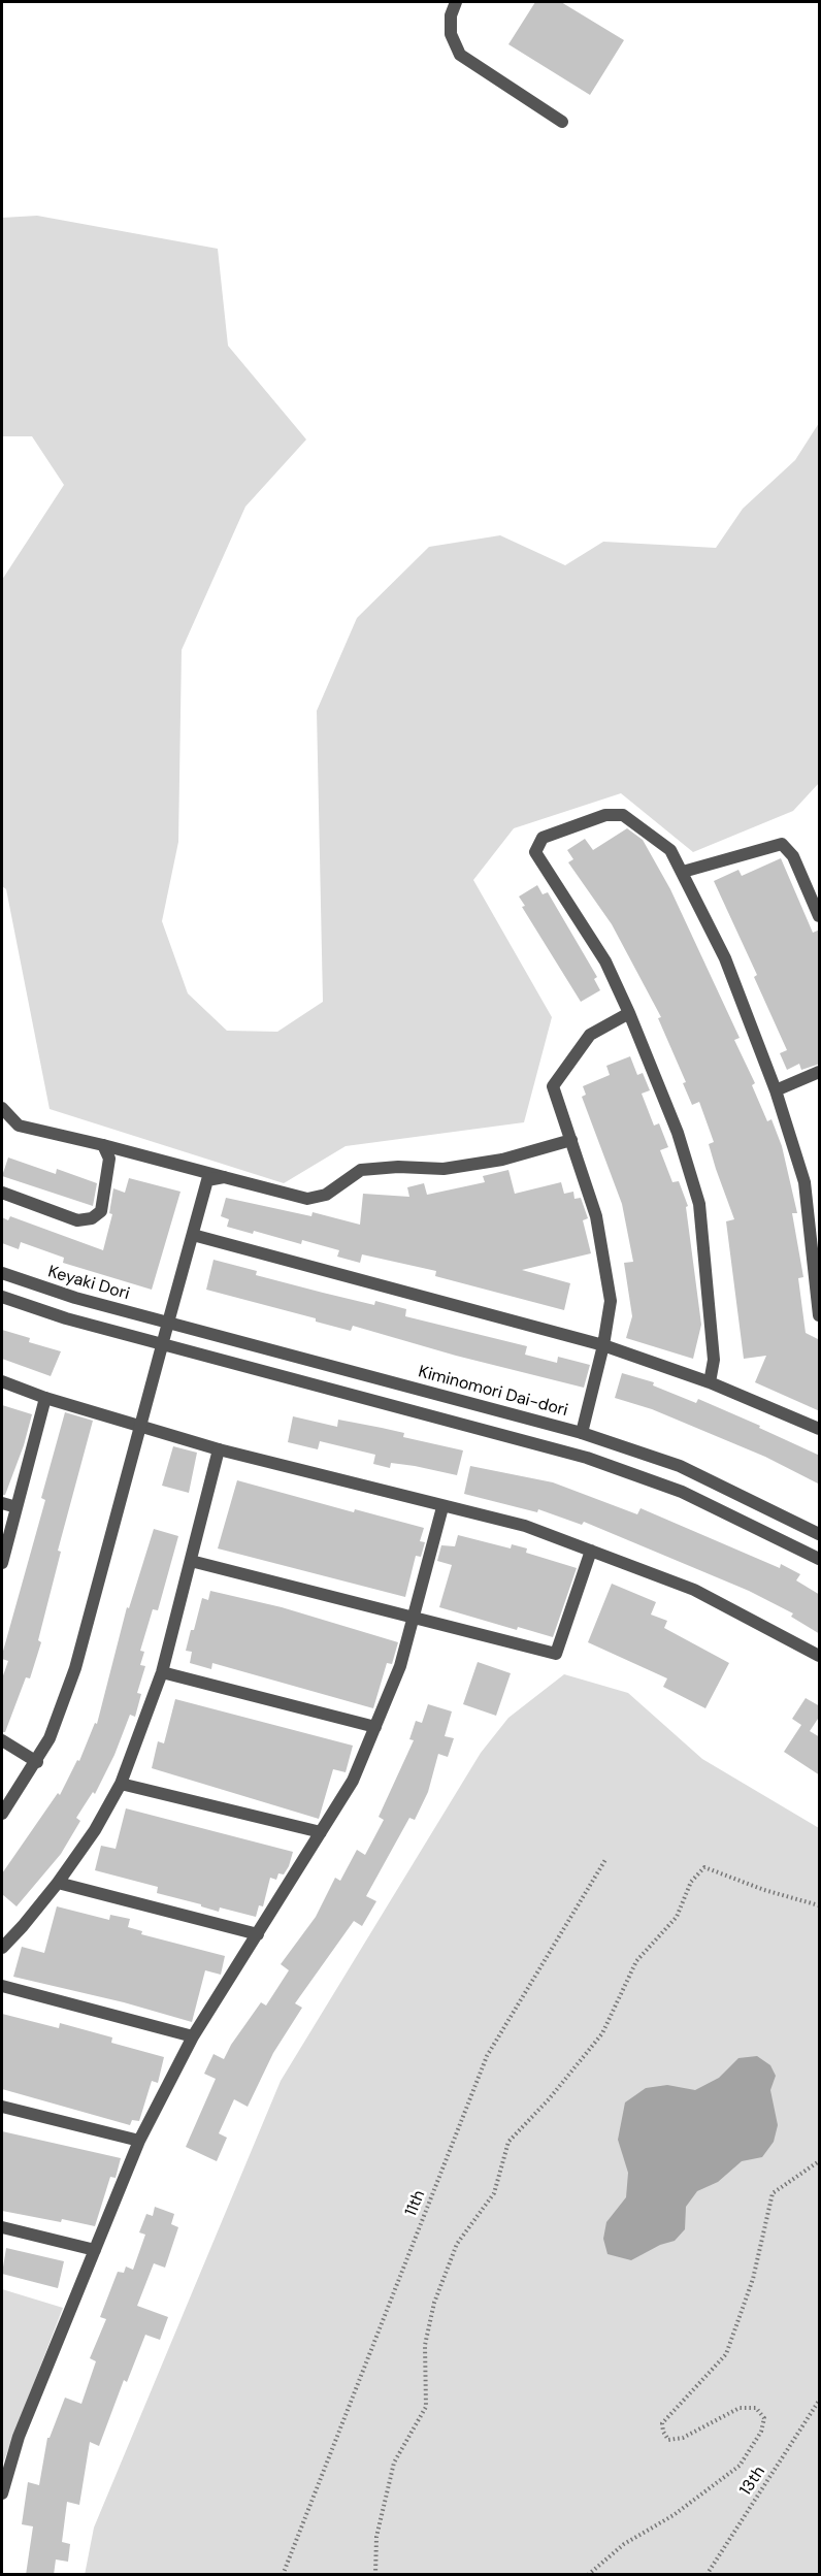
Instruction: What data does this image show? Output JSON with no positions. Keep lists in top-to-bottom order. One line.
{"streets":{"street":["Keyaki Dori","Kiminomori Dai-dori"],"path":["11th","13th"]},"crossings":[["Keyaki Dori","Kiminomori Dai-dori"]]}
